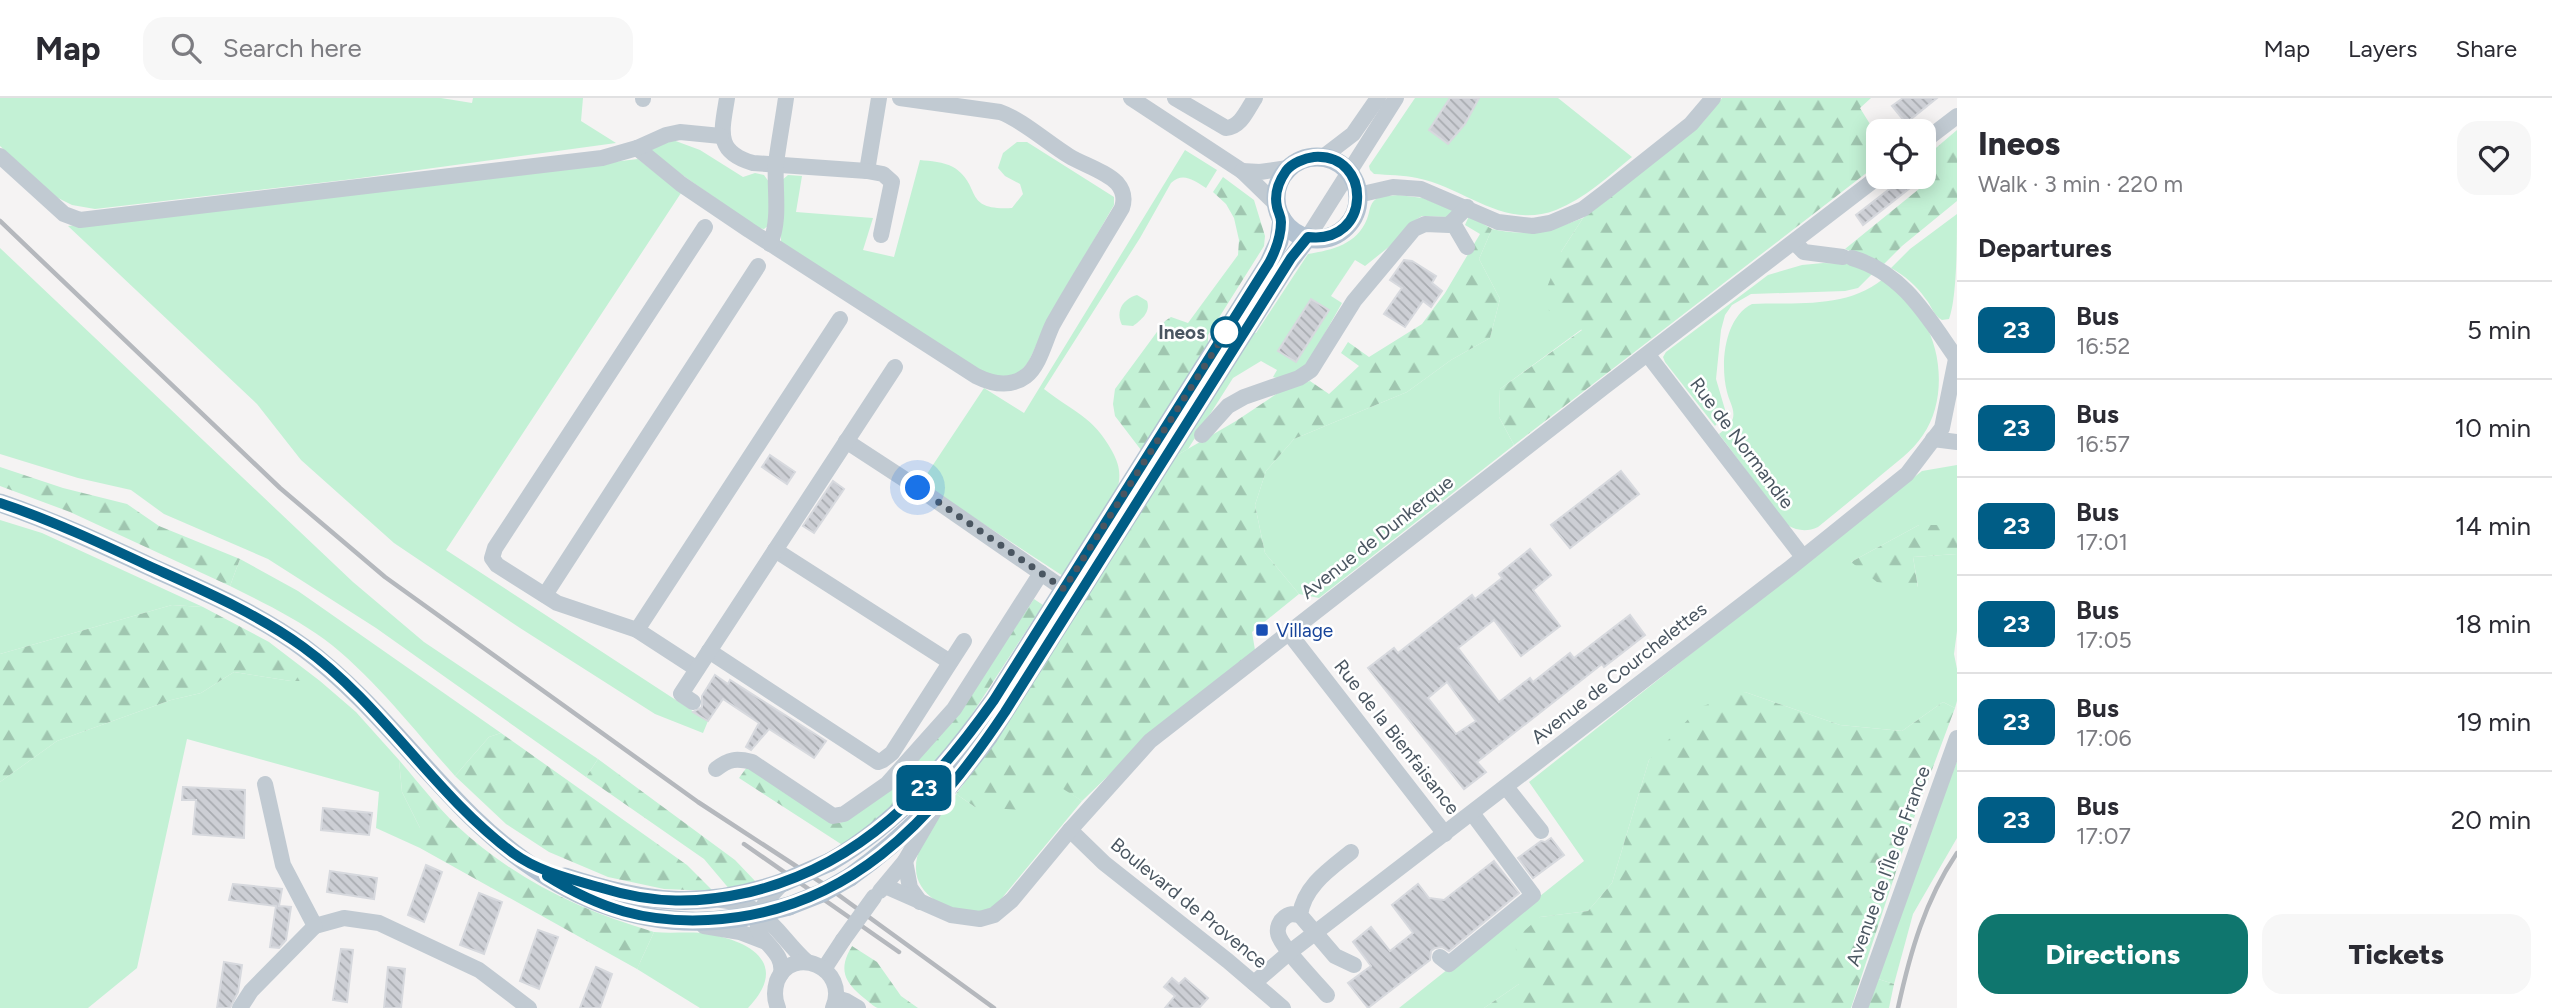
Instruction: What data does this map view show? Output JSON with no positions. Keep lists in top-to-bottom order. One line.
{"streets":{"street":["Rue de Normandie","Avenue de Dunkerque","Avenue de Courchelettes","Rue de la Bienfaisance","Avenue de l'Île de France","Boulevard de Provence"]},"crossings":[["Rue de Normandie","Avenue de Dunkerque"],["Rue de Normandie","Avenue de Courchelettes"],["Avenue de Dunkerque","Rue de la Bienfaisance"],["Avenue de Dunkerque","Boulevard de Provence"],["Avenue de Courchelettes","Rue de la Bienfaisance"],["Avenue de Courchelettes","Boulevard de Provence"]],"places":{"other":["Ineos"],"transit":["Village"]},"lines":["bus line 23"],"page":{"header":"Map","search":"Search here","nav":["Map","Layers","Share"],"on_map":"23","heading":[["Ineos","Walk · 3 min · 220 m"],"Departures"],"list":[{"mark":"23","name":"Bus","note":"16:52","value":"5 min"},{"mark":"23","name":"Bus","note":"16:57","value":"10 min"},{"mark":"23","name":"Bus","note":"17:01","value":"14 min"},{"mark":"23","name":"Bus","note":"17:05","value":"18 min"},{"mark":"23","name":"Bus","note":"17:06","value":"19 min"},{"mark":"23","name":"Bus","note":"17:07","value":"20 min"}],"buttons":["Directions","Tickets"]}}
